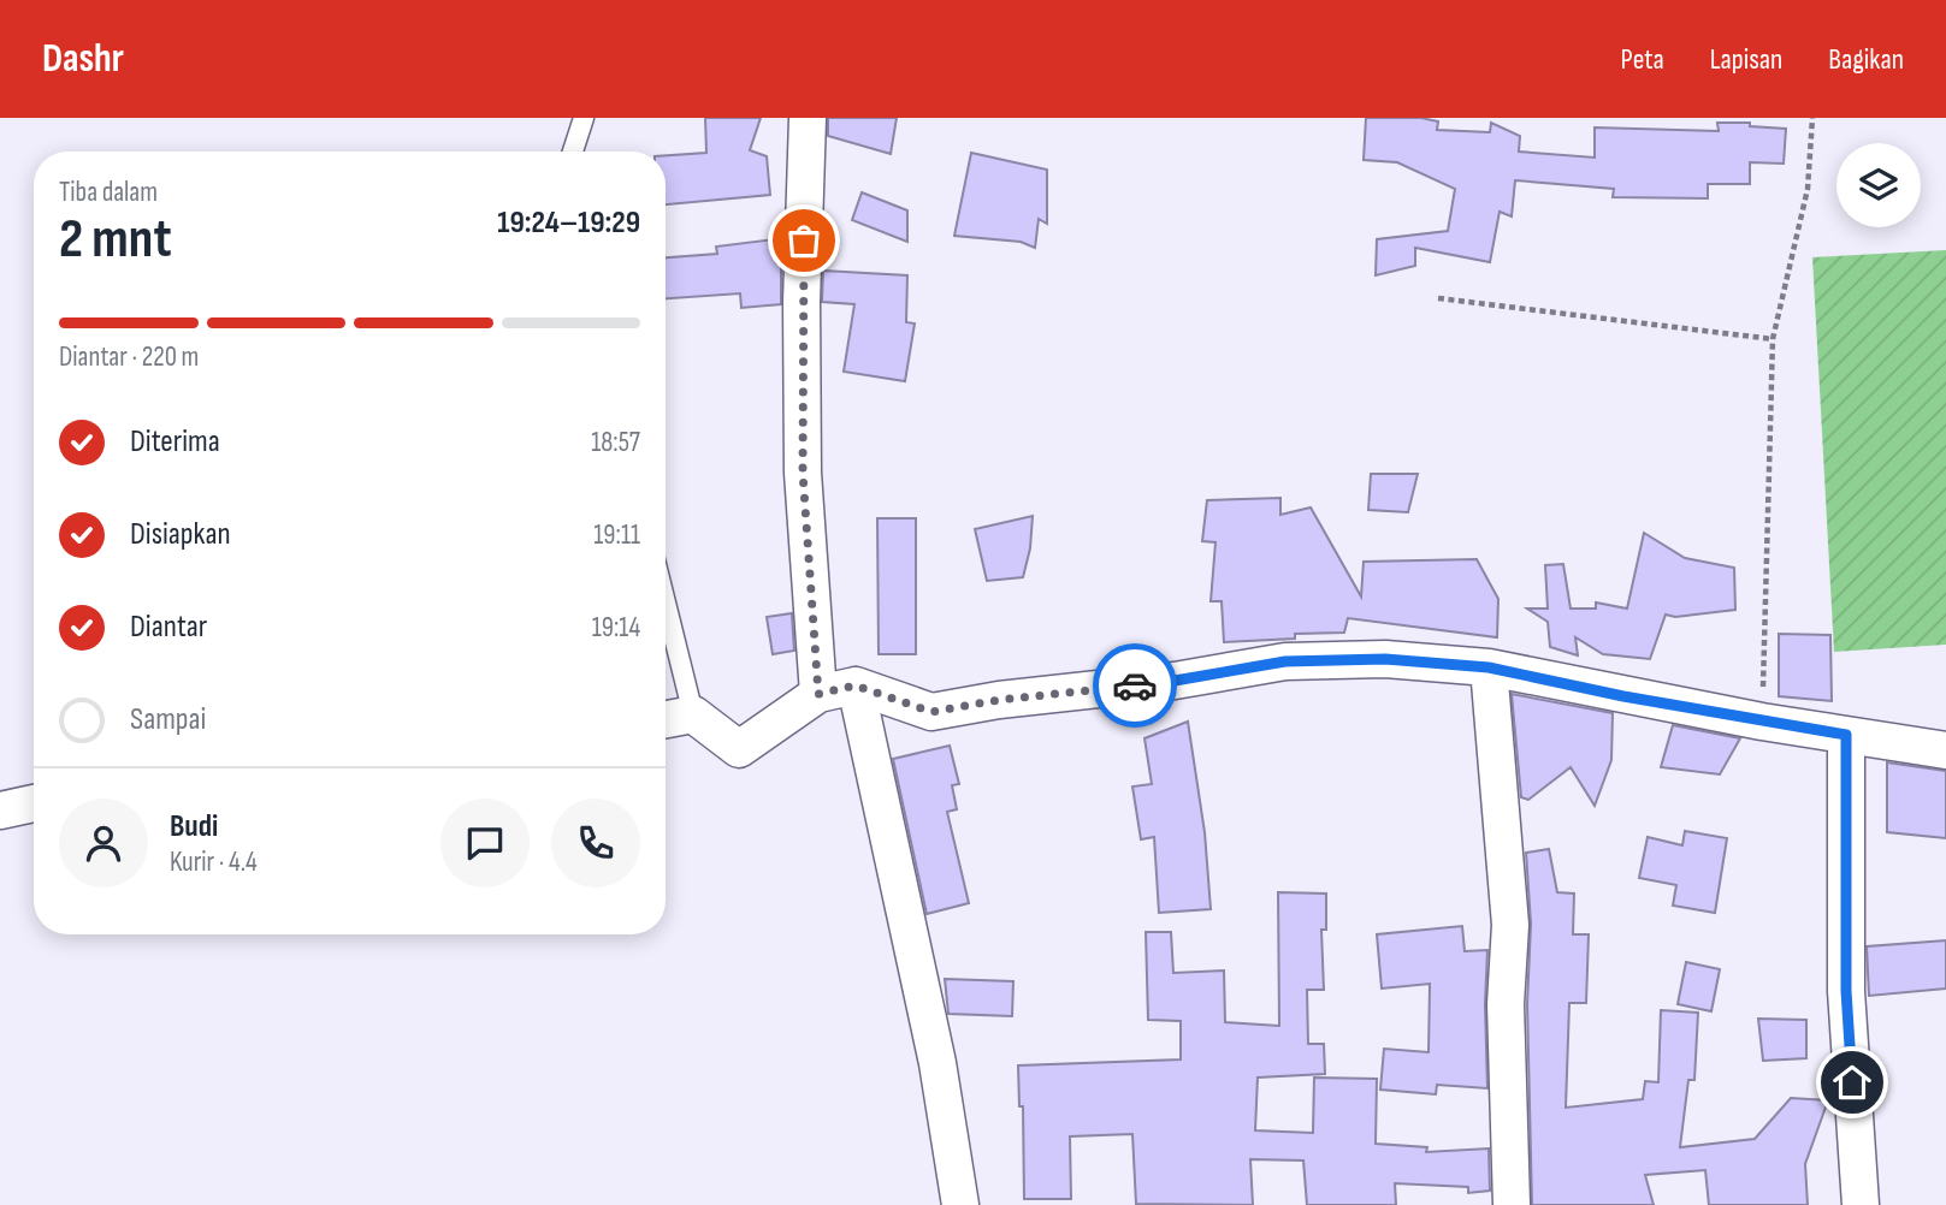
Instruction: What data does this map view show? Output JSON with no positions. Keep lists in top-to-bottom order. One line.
{"page":{"header":"Dashr","nav":["Peta","Lapisan","Bagikan"],"heading":["2 mnt","Tiba dalam","19:24–19:29"],"panel":["Budi","Kurir · 4.4"],"bar":"Diantar · 220 m","list":[["Diterima","18:57"],["Disiapkan","19:11"],["Diantar","19:14"],"Sampai"]}}
